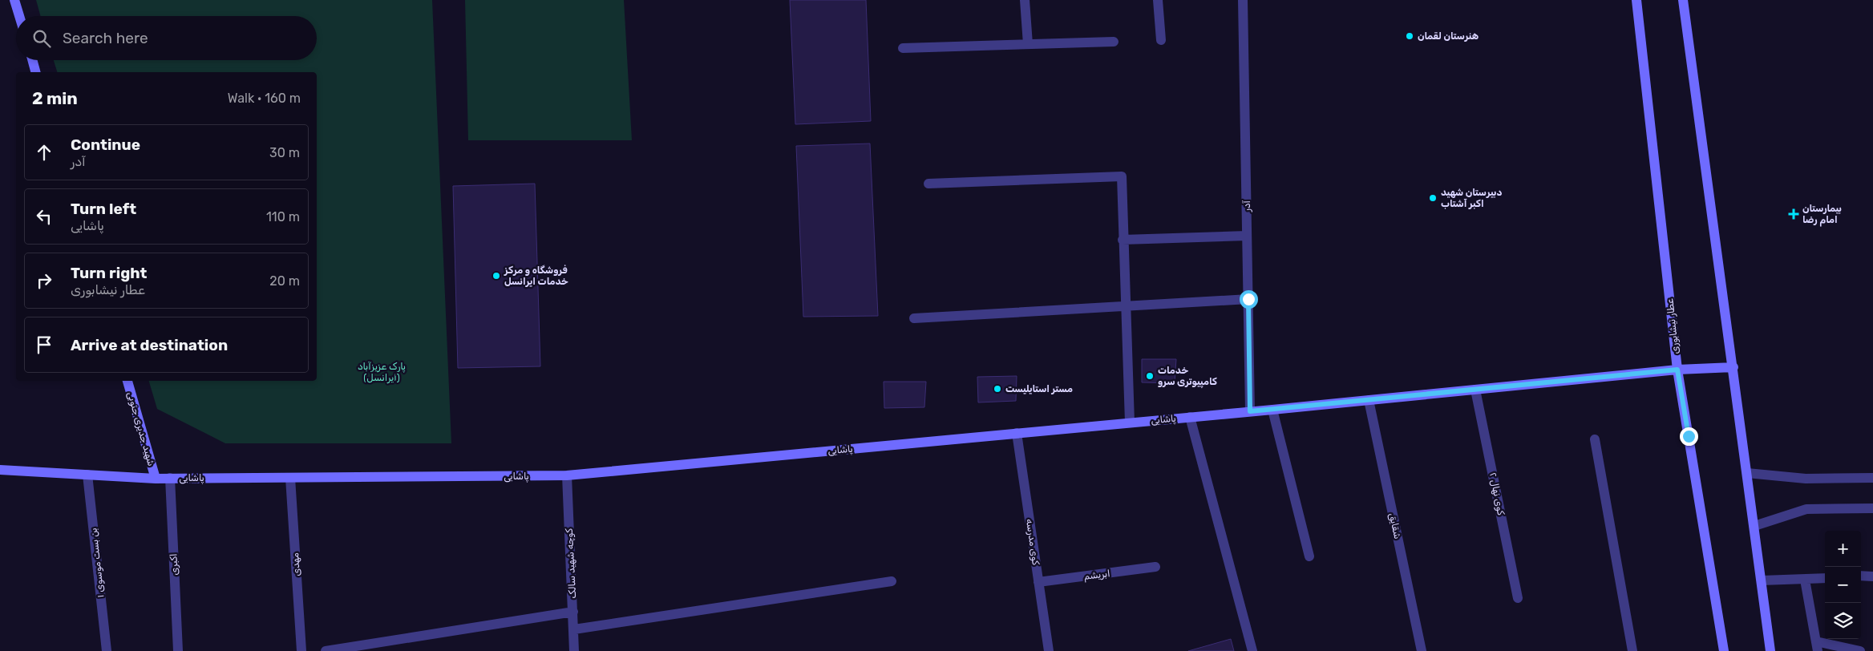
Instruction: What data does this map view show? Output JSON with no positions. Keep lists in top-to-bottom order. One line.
{"streets":{"main road":["عطار نیشابوری","پاشایی","شهید جدیری جنوبی"],"street":["آدر","کوی نهال ۲","شقایق","کوی مدرسه","بن بست موسوی ۱","کوچه شهید سالک","اکبری","مهدی","ابریشم"]},"crossings":[["آدر","پاشایی"],["عطار نیشابوری","پاشایی"],["پاشایی","شهید جدیری جنوبی"],["پاشایی","کوی نهال ۲"],["پاشایی","شقایق"],["پاشایی","کوی مدرسه"],["پاشایی","بن بست موسوی ۱"],["پاشایی","کوچه شهید سالک"],["پاشایی","اکبری"],["پاشایی","مهدی"],["کوی مدرسه","ابریشم"]],"parks":["پارک عزیزآباد (ایرانسل)"],"places":{"other":["هنرستان لقمان","دبیرستان شهید اکبر آشتاب","فروشگاه و مرکز خدمات ایرانسل","خدمات کامپیوتری سرو","مستر استایلیست"],"health":["بیمارستان امام رضا"]},"page":{"search":"Search here","heading":["2 min","Walk · 160 m"],"list":[["Continue","آدر","30 m"],["Turn left","پاشایی","110 m"],["Turn right","عطار نیشابوری","20 m"],"Arrive at destination"],"map_buttons":["+","−"]}}
